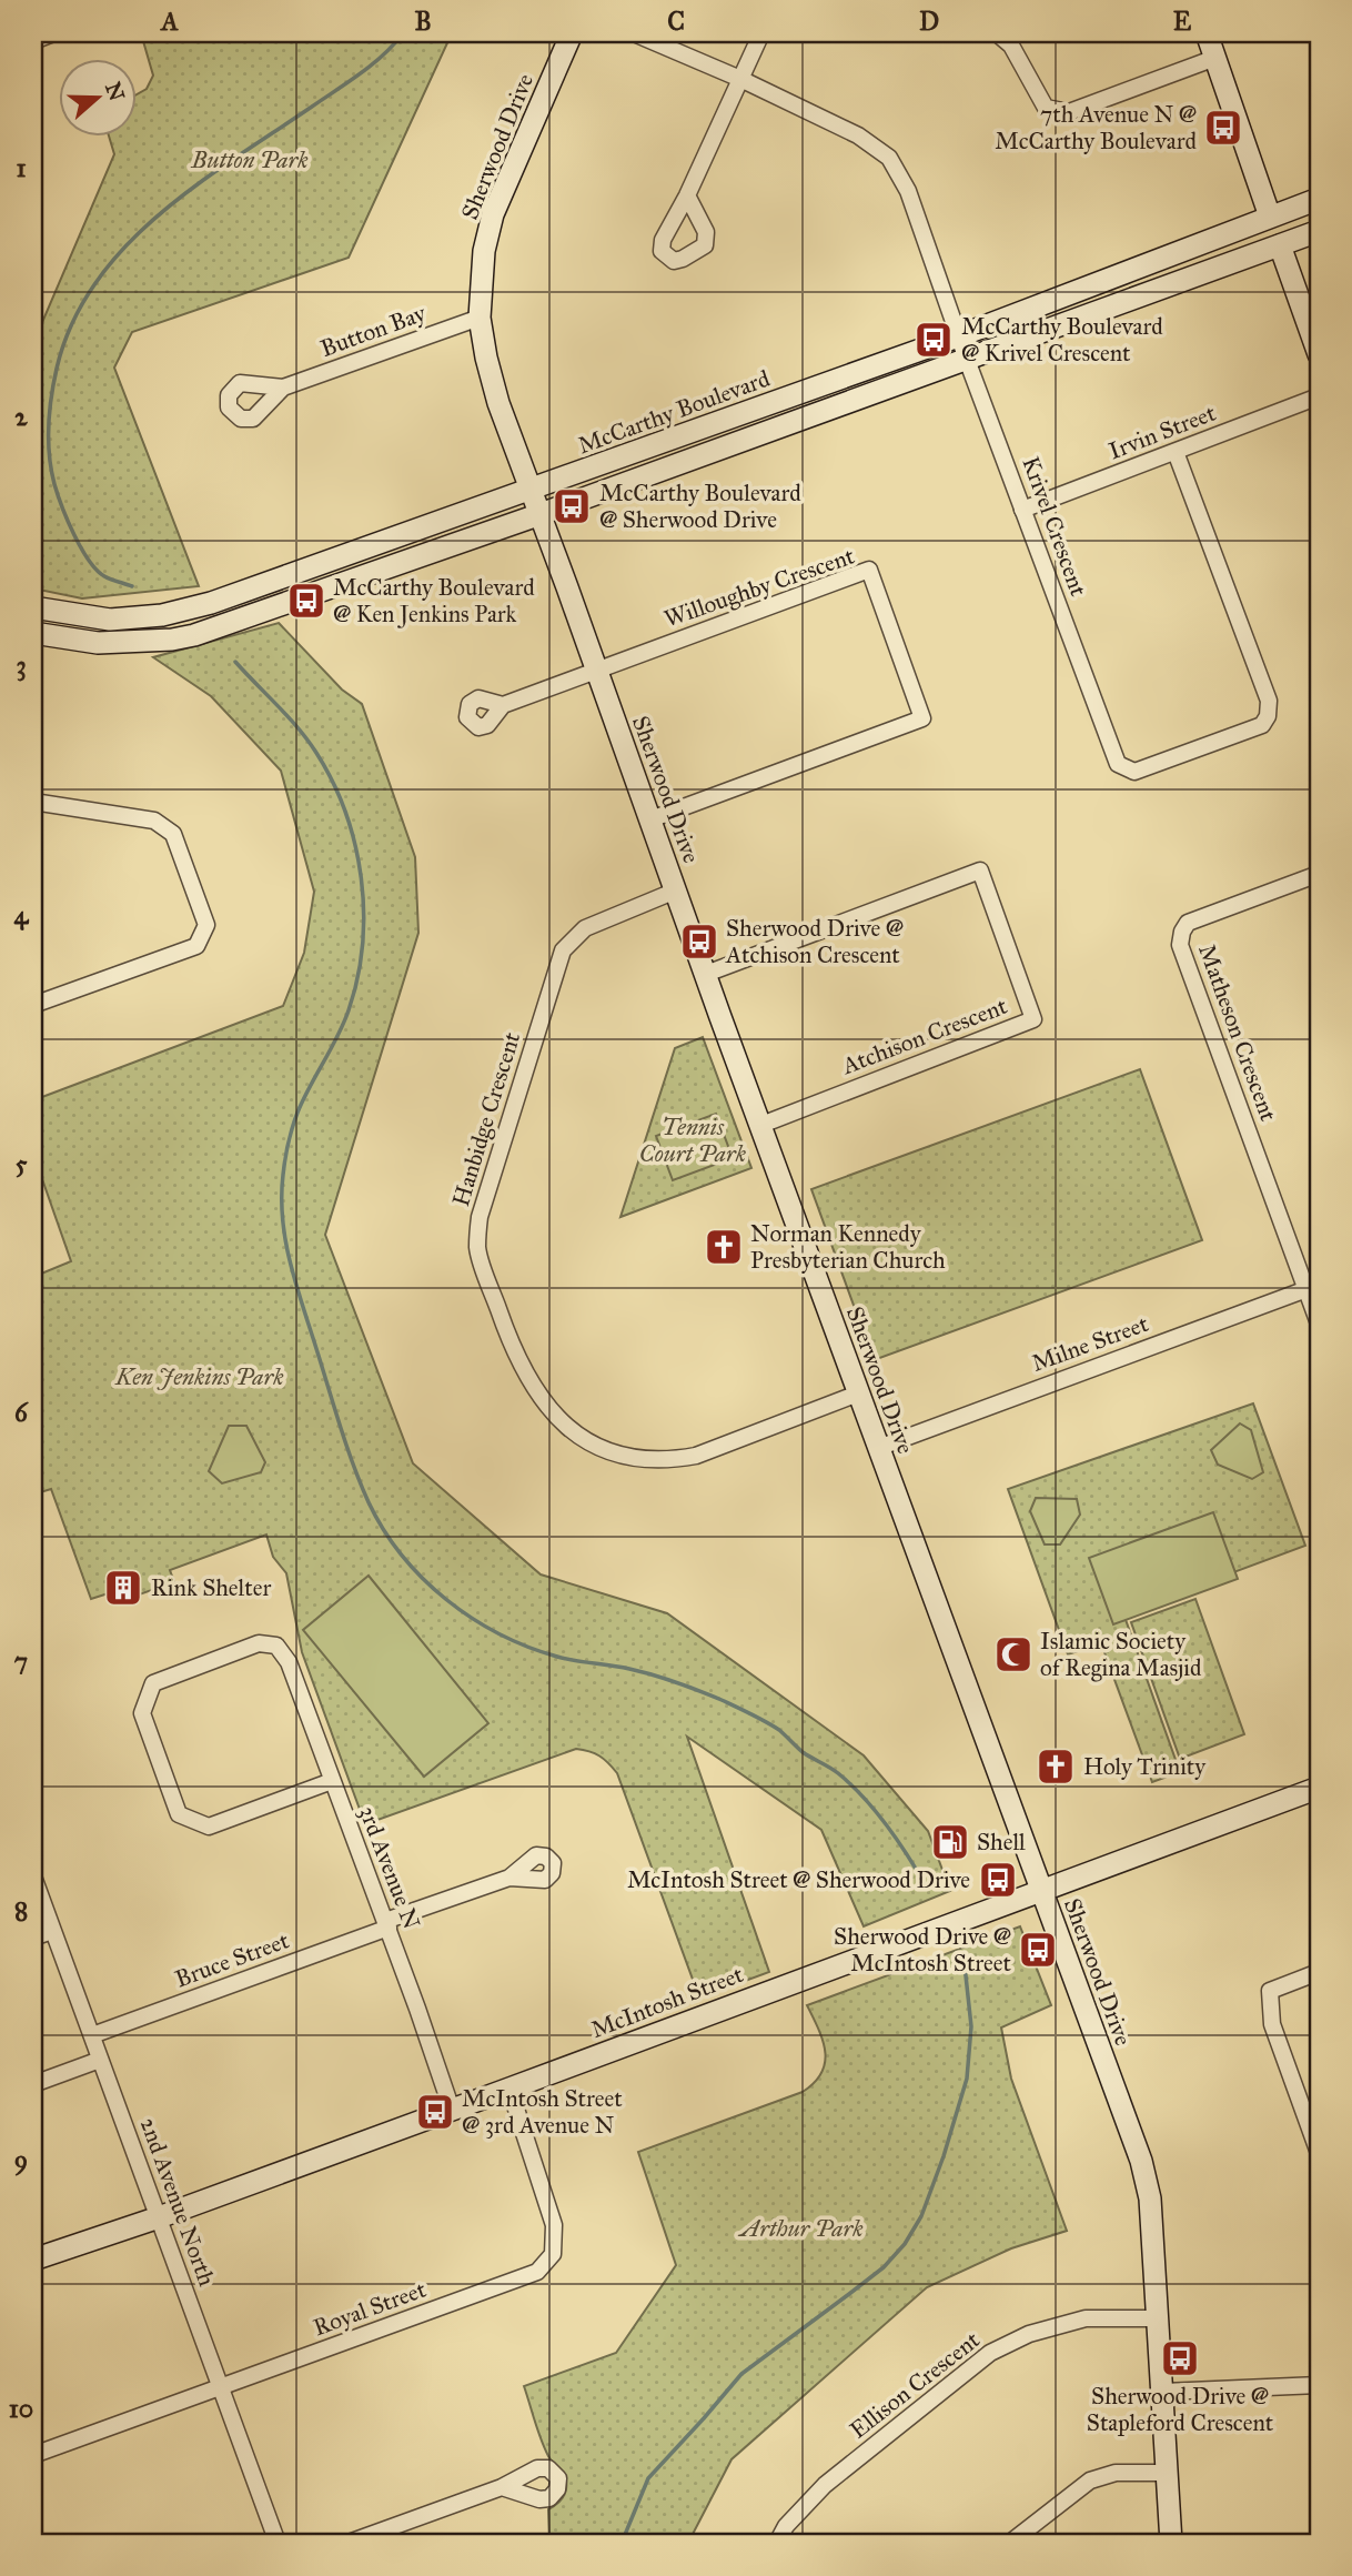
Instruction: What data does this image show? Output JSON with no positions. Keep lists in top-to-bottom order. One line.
{"streets":{"street":["Sherwood Drive","Button Bay","McCarthy Boulevard","Irvin Street","Krivel Crescent","Willoughby Crescent","Matheson Crescent","Atchison Crescent","Hanbidge Crescent","Milne Street","3rd Avenue N","Bruce Street","McIntosh Street","2nd Avenue North","Royal Street","Ellison Crescent"]},"crossings":[["Sherwood Drive","Button Bay"],["Sherwood Drive","McCarthy Boulevard"],["Sherwood Drive","Willoughby Crescent"],["Sherwood Drive","Atchison Crescent"],["Sherwood Drive","Hanbidge Crescent"],["Sherwood Drive","Milne Street"],["Sherwood Drive","McIntosh Street"],["Sherwood Drive","Ellison Crescent"],["McCarthy Boulevard","Krivel Crescent"],["Irvin Street","Krivel Crescent"],["Matheson Crescent","Milne Street"],["3rd Avenue N","Bruce Street"],["3rd Avenue N","McIntosh Street"],["Bruce Street","2nd Avenue North"],["McIntosh Street","2nd Avenue North"],["McIntosh Street","Royal Street"],["2nd Avenue North","Royal Street"]],"parks":["Button Park","Tennis Court Park","Ken Jenkins Park","Arthur Park"],"places":{"bus stop":["7th Avenue N @ McCarthy Boulevard","McCarthy Boulevard @ Krivel Crescent","McCarthy Boulevard @ Sherwood Drive","McCarthy Boulevard @ Ken Jenkins Park","Sherwood Drive @ Atchison Crescent","McIntosh Street @ Sherwood Drive","Sherwood Drive @ McIntosh Street","McIntosh Street @ 3rd Avenue N","Sherwood Drive @ Stapleford Crescent"],"church":["Norman Kennedy Presbyterian Church","Holy Trinity"],"building":["Rink Shelter"],"mosque":["Islamic Society of Regina Masjid"],"fuel station":["Shell"]},"north":"right","grid":{"columns":["A","B","C","D","E"],"rows":["1","2","3","4","5","6","7","8","9","10"]}}
